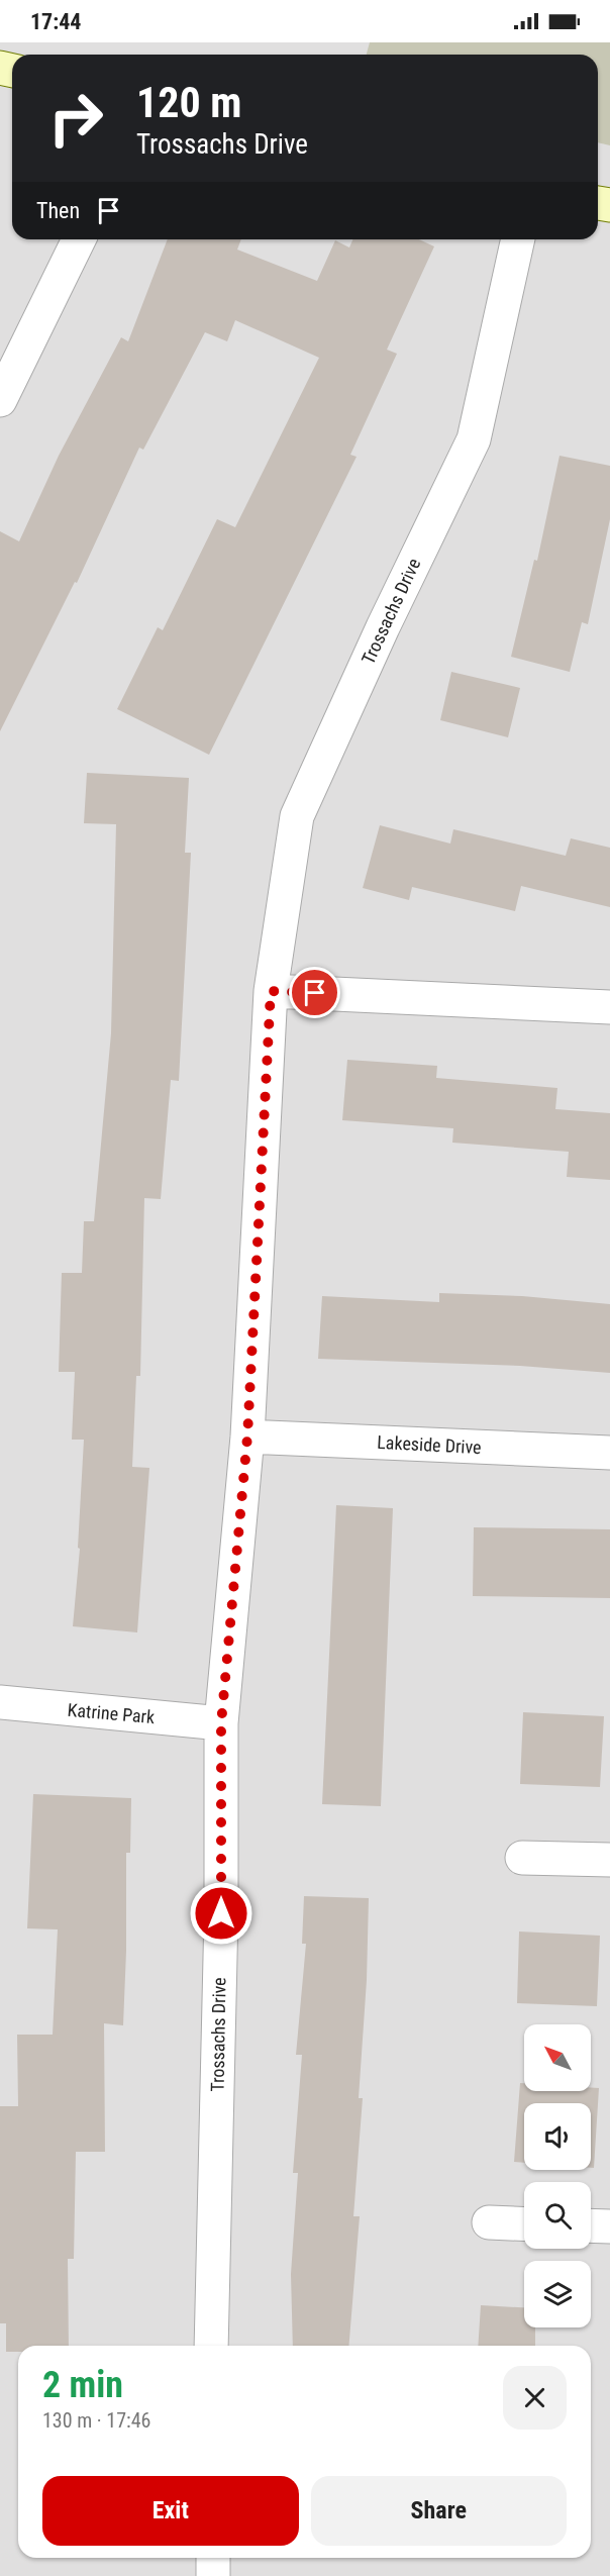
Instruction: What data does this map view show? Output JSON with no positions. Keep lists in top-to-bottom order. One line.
{"streets":{"street":["Trossachs Drive","Lakeside Drive","Katrine Park"]},"crossings":[["Trossachs Drive","Lakeside Drive"],["Trossachs Drive","Katrine Park"]],"north":"top left","page":{"status":"17:44","turn":["120 m","Trossachs Drive"],"then":"Then","heading":["2 min","130 m · 17:46"],"buttons":["Exit","Share"]}}
